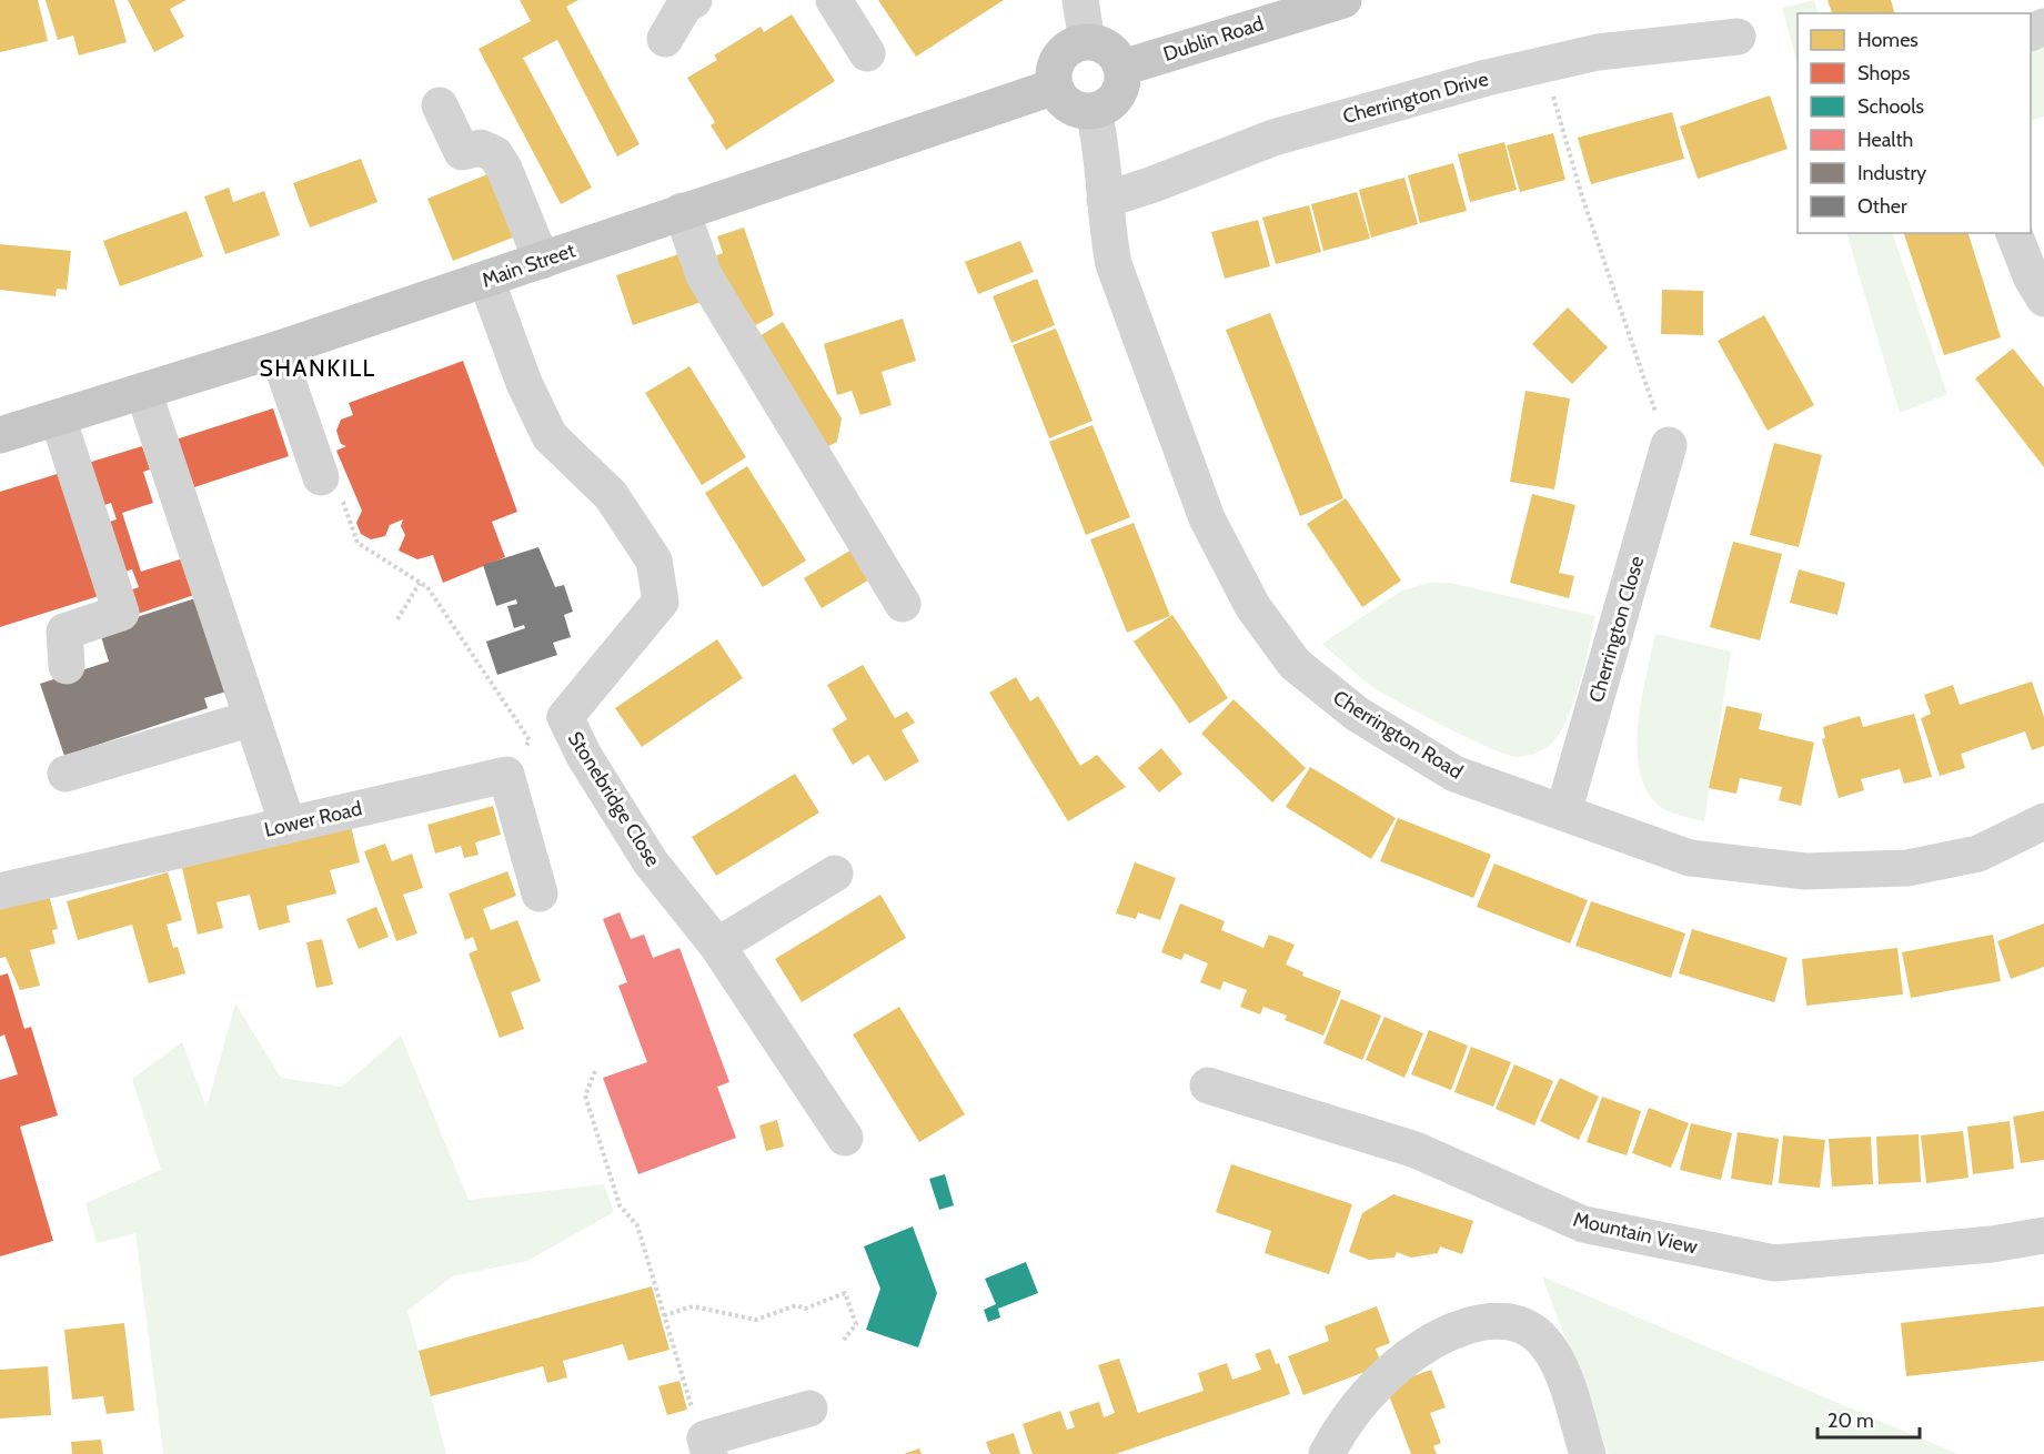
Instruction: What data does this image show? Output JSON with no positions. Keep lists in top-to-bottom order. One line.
{"streets":{"main road":["Dublin Road","Main Street"],"street":["Cherrington Drive","Cherrington Close","Cherrington Road","Stonebridge Close","Lower Road","Mountain View"]},"crossings":[["Dublin Road","Main Street"],["Dublin Road","Cherrington Road"],["Cherrington Drive","Cherrington Road"],["Main Street","Cherrington Road"],["Main Street","Stonebridge Close"],["Cherrington Close","Cherrington Road"]],"districts":["SHANKILL"],"legend":["Homes","Shops","Schools","Health","Industry","Other"],"scale_bar":"20 m"}
